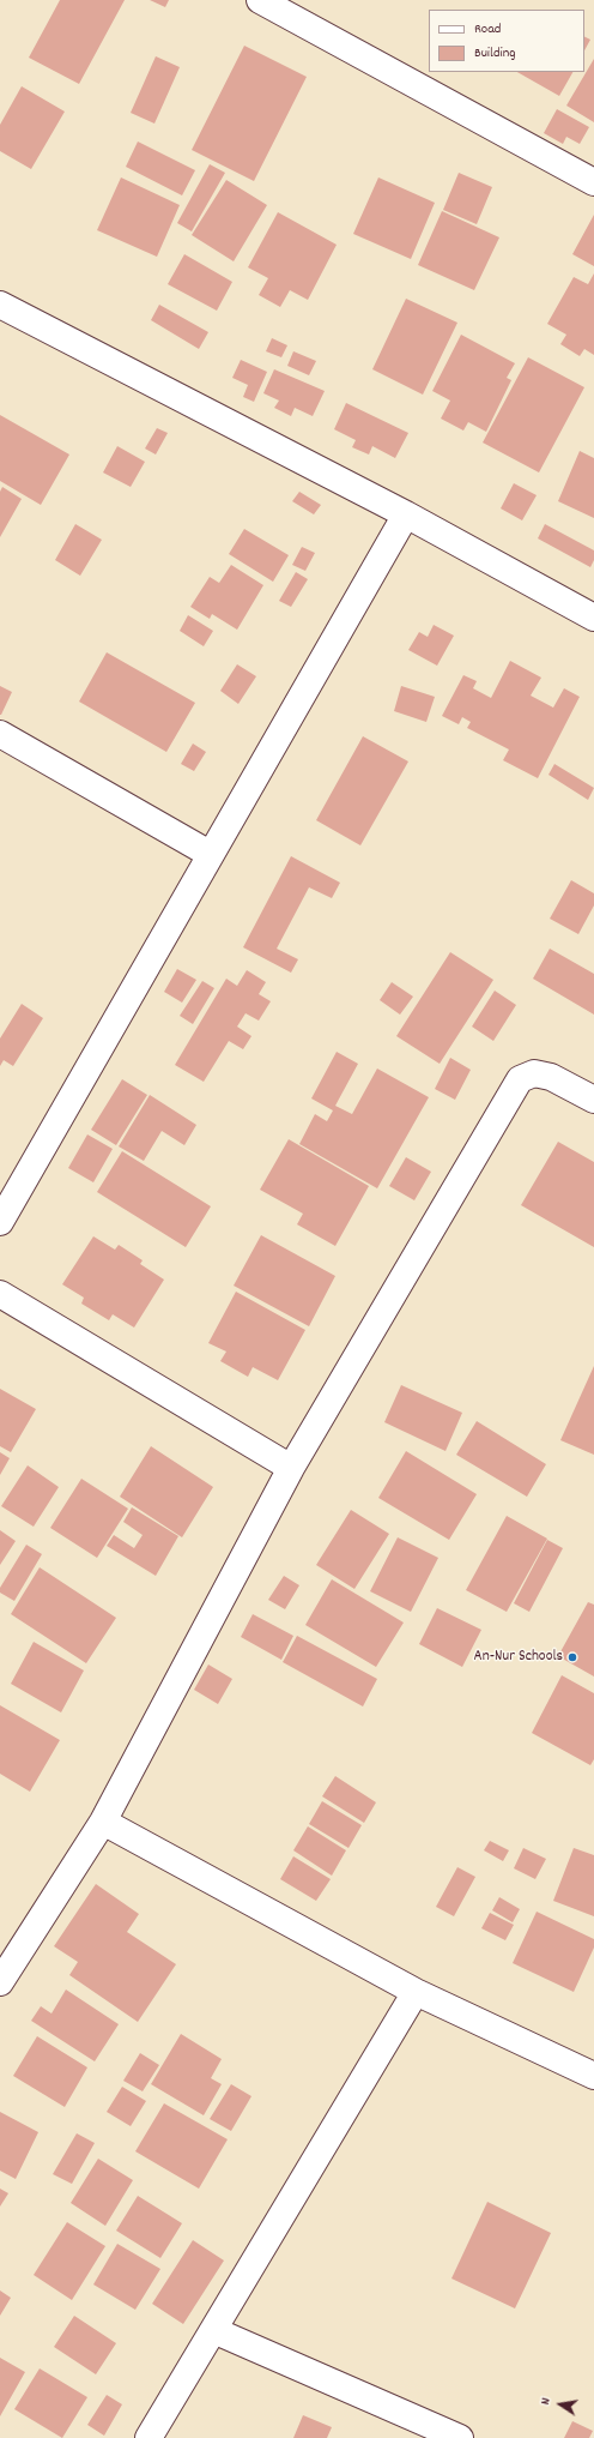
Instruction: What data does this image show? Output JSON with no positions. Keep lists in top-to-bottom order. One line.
{"places":["An-Nur Schools"],"legend":["Road","Building"],"north":"left"}
